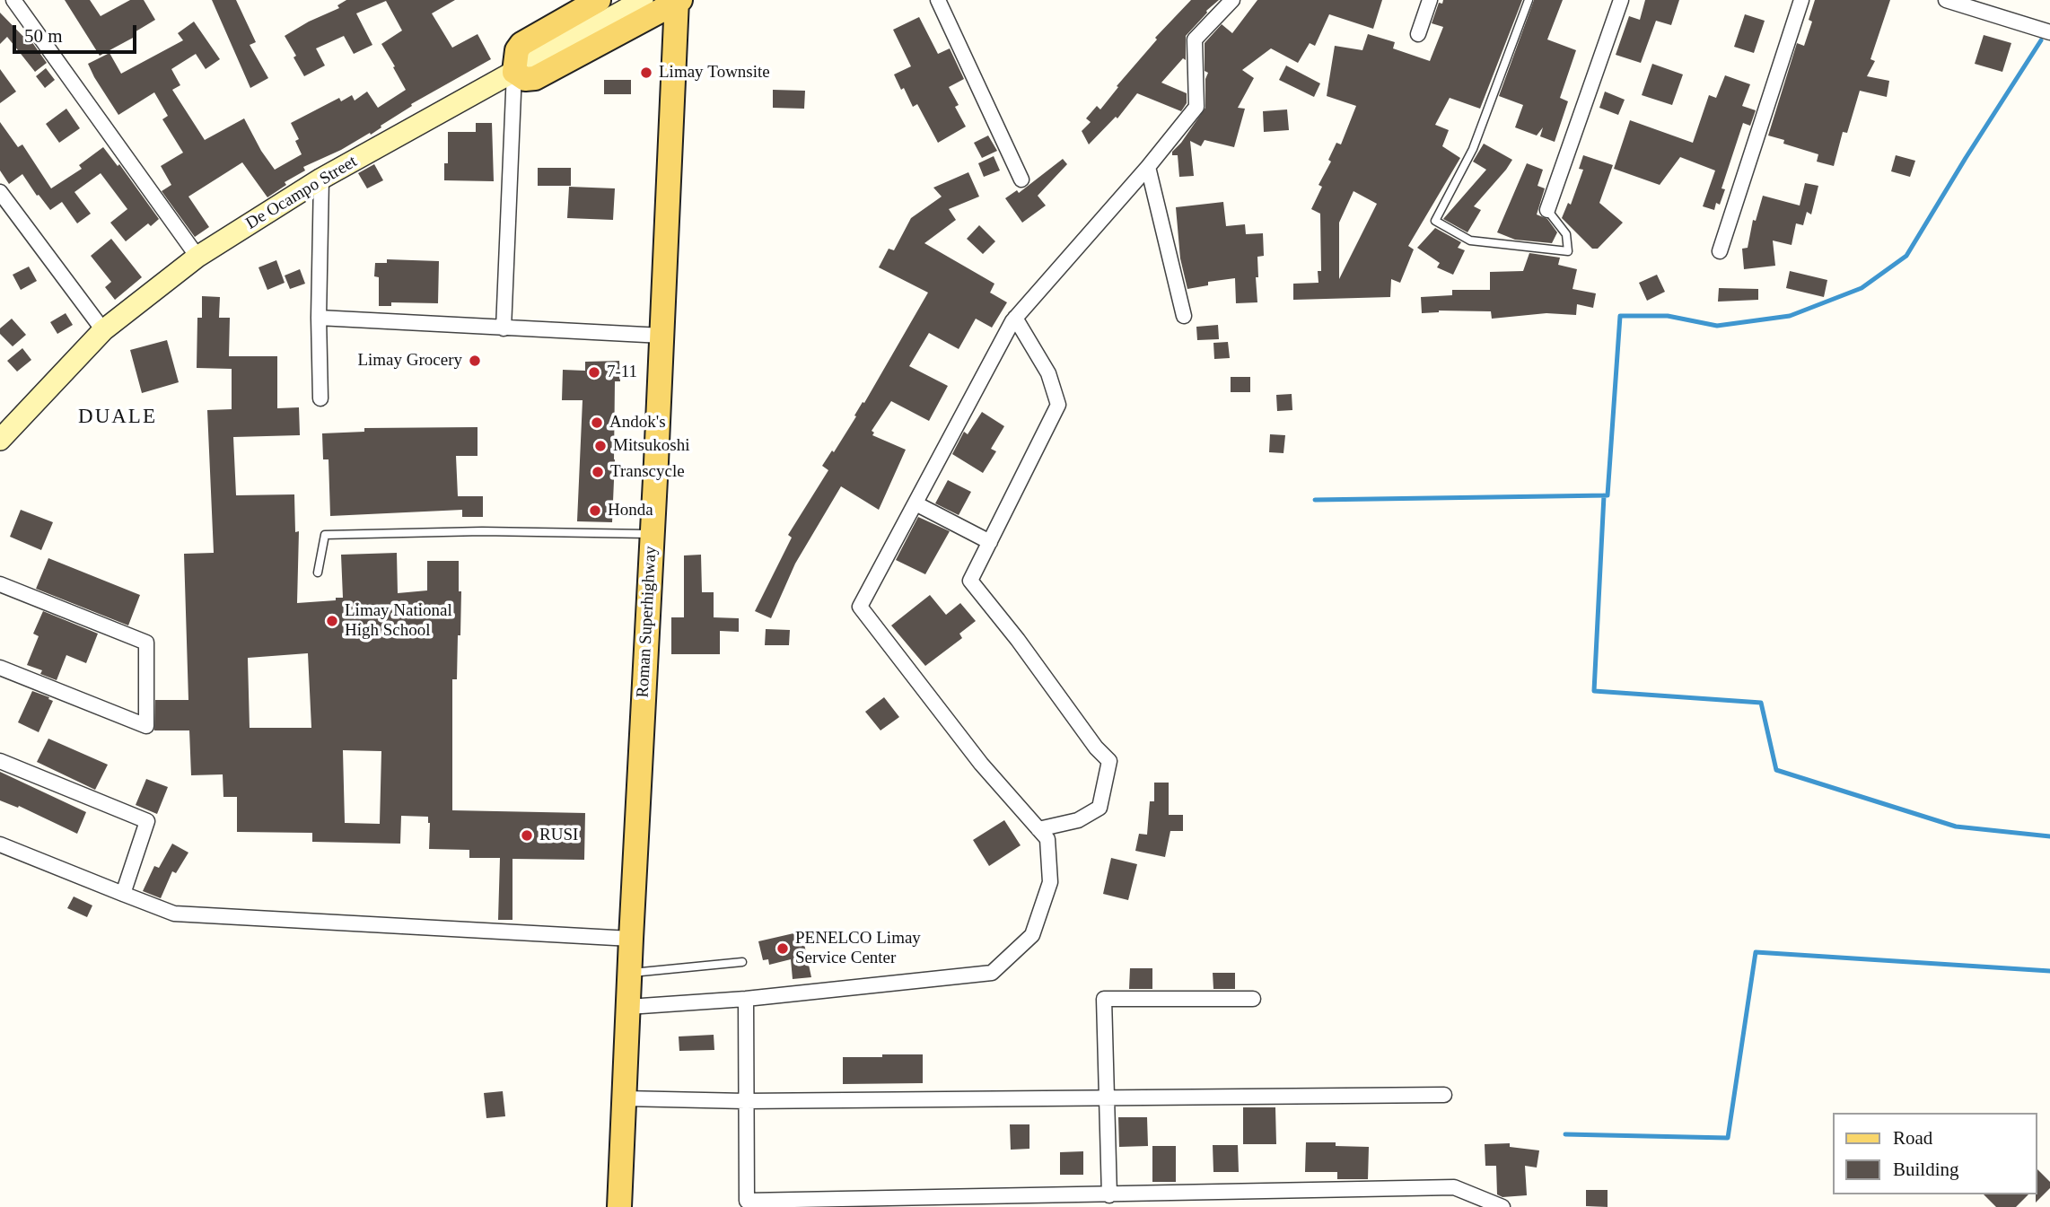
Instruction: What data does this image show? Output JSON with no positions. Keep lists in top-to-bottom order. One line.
{"streets":{"main road":["Roman Superhighway"],"street":["De Ocampo Street"]},"districts":["DUALE"],"places":["Limay Townsite","Limay Grocery","7-11","Andok's","Mitsukoshi","Transcycle","Honda","Limay National High School","RUSI","PENELCO Limay Service Center"],"legend":["Road","Building"],"scale_bar":"50 m"}
